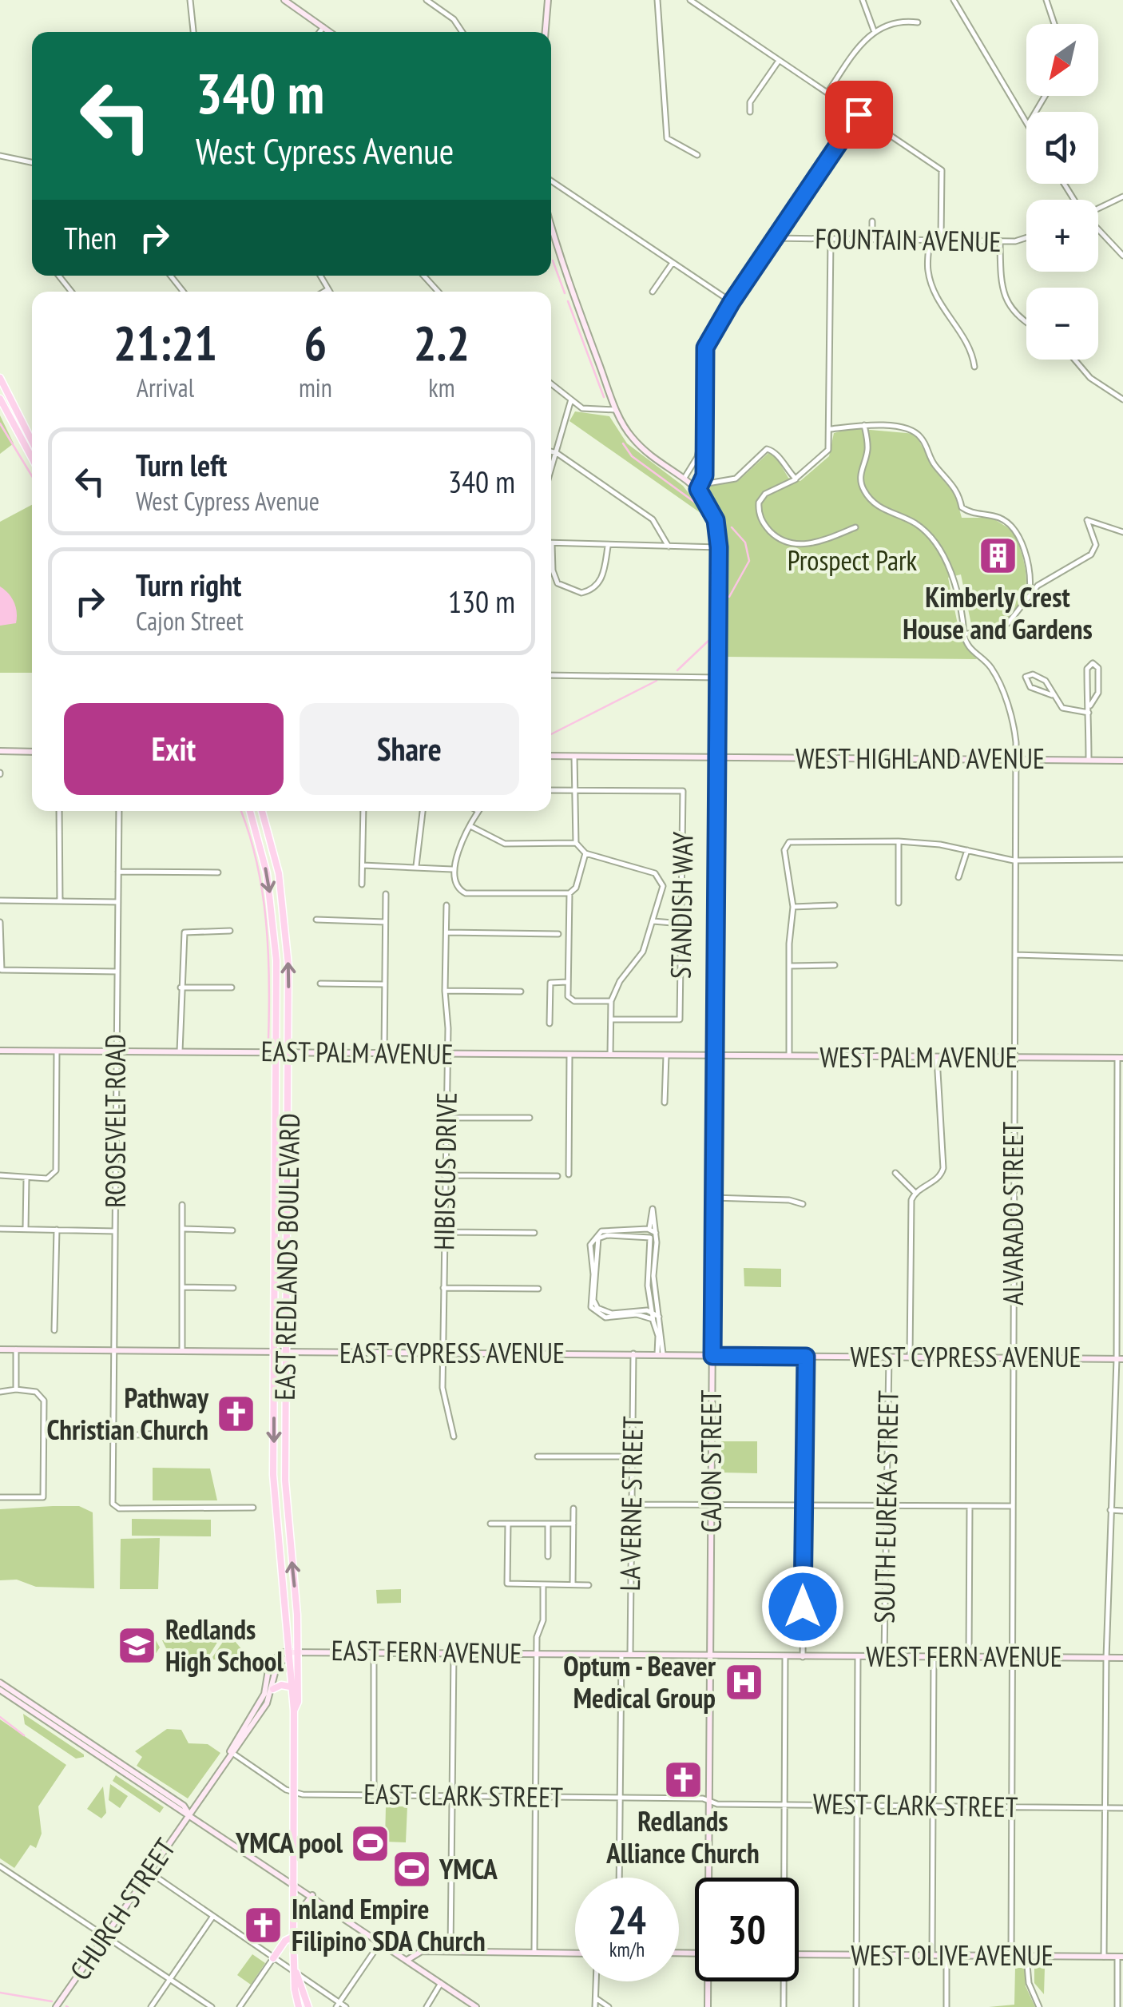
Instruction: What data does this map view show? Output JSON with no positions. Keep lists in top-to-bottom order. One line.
{"streets":{"main road":["EAST REDLANDS BOULEVARD"],"street":["FOUNTAIN AVENUE","WEST HIGHLAND AVENUE","STANDISH WAY","EAST PALM AVENUE","WEST PALM AVENUE","ROOSEVELT ROAD","HIBISCUS DRIVE","ALVARADO STREET","EAST CYPRESS AVENUE","WEST CYPRESS AVENUE","CAJON STREET","LA VERNE STREET","SOUTH EUREKA STREET","EAST FERN AVENUE","WEST FERN AVENUE","EAST CLARK STREET","WEST CLARK STREET","CHURCH STREET","WEST OLIVE AVENUE"]},"crossings":[["WEST HIGHLAND AVENUE","ALVARADO STREET"],["WEST HIGHLAND AVENUE","CAJON STREET"],["EAST PALM AVENUE","WEST PALM AVENUE"],["EAST PALM AVENUE","ROOSEVELT ROAD"],["EAST PALM AVENUE","HIBISCUS DRIVE"],["EAST PALM AVENUE","EAST REDLANDS BOULEVARD"],["EAST PALM AVENUE","CAJON STREET"],["WEST PALM AVENUE","ALVARADO STREET"],["WEST PALM AVENUE","CAJON STREET"],["ROOSEVELT ROAD","EAST CYPRESS AVENUE"],["HIBISCUS DRIVE","EAST CYPRESS AVENUE"],["ALVARADO STREET","WEST CYPRESS AVENUE"],["ALVARADO STREET","WEST FERN AVENUE"],["ALVARADO STREET","WEST CLARK STREET"],["ALVARADO STREET","WEST OLIVE AVENUE"],["EAST REDLANDS BOULEVARD","EAST CYPRESS AVENUE"],["EAST REDLANDS BOULEVARD","EAST FERN AVENUE"],["EAST REDLANDS BOULEVARD","EAST CLARK STREET"],["EAST CYPRESS AVENUE","WEST CYPRESS AVENUE"],["EAST CYPRESS AVENUE","CAJON STREET"],["EAST CYPRESS AVENUE","LA VERNE STREET"],["WEST CYPRESS AVENUE","CAJON STREET"],["WEST CYPRESS AVENUE","SOUTH EUREKA STREET"],["CAJON STREET","EAST FERN AVENUE"],["CAJON STREET","WEST FERN AVENUE"],["CAJON STREET","EAST CLARK STREET"],["CAJON STREET","WEST CLARK STREET"],["LA VERNE STREET","EAST FERN AVENUE"],["SOUTH EUREKA STREET","WEST FERN AVENUE"],["SOUTH EUREKA STREET","WEST CLARK STREET"],["SOUTH EUREKA STREET","WEST OLIVE AVENUE"],["EAST FERN AVENUE","WEST FERN AVENUE"],["EAST CLARK STREET","WEST CLARK STREET"]],"parks":["Prospect Park"],"places":{"building":["Kimberly Crest House and Gardens"],"church":["Pathway Christian Church","Redlands Alliance Church","Inland Empire Filipino SDA Church"],"school or university":["Redlands High School"],"hospital":["Optum - Beaver Medical Group"],"sports":["YMCA pool","YMCA"]},"north":"bottom left","page":{"map_buttons":["+","−"],"turn":["340 m","West Cypress Avenue"],"then":"Then","eta":["21:21","Arrival","6","min","2.2","km"],"list":[{"name":"Turn left","note":"West Cypress Avenue","value":"340 m"},{"name":"Turn right","note":"Cajon Street","value":"130 m"}],"buttons":["Exit","Share"],"speed":"24 km/h","limit":"30"}}
